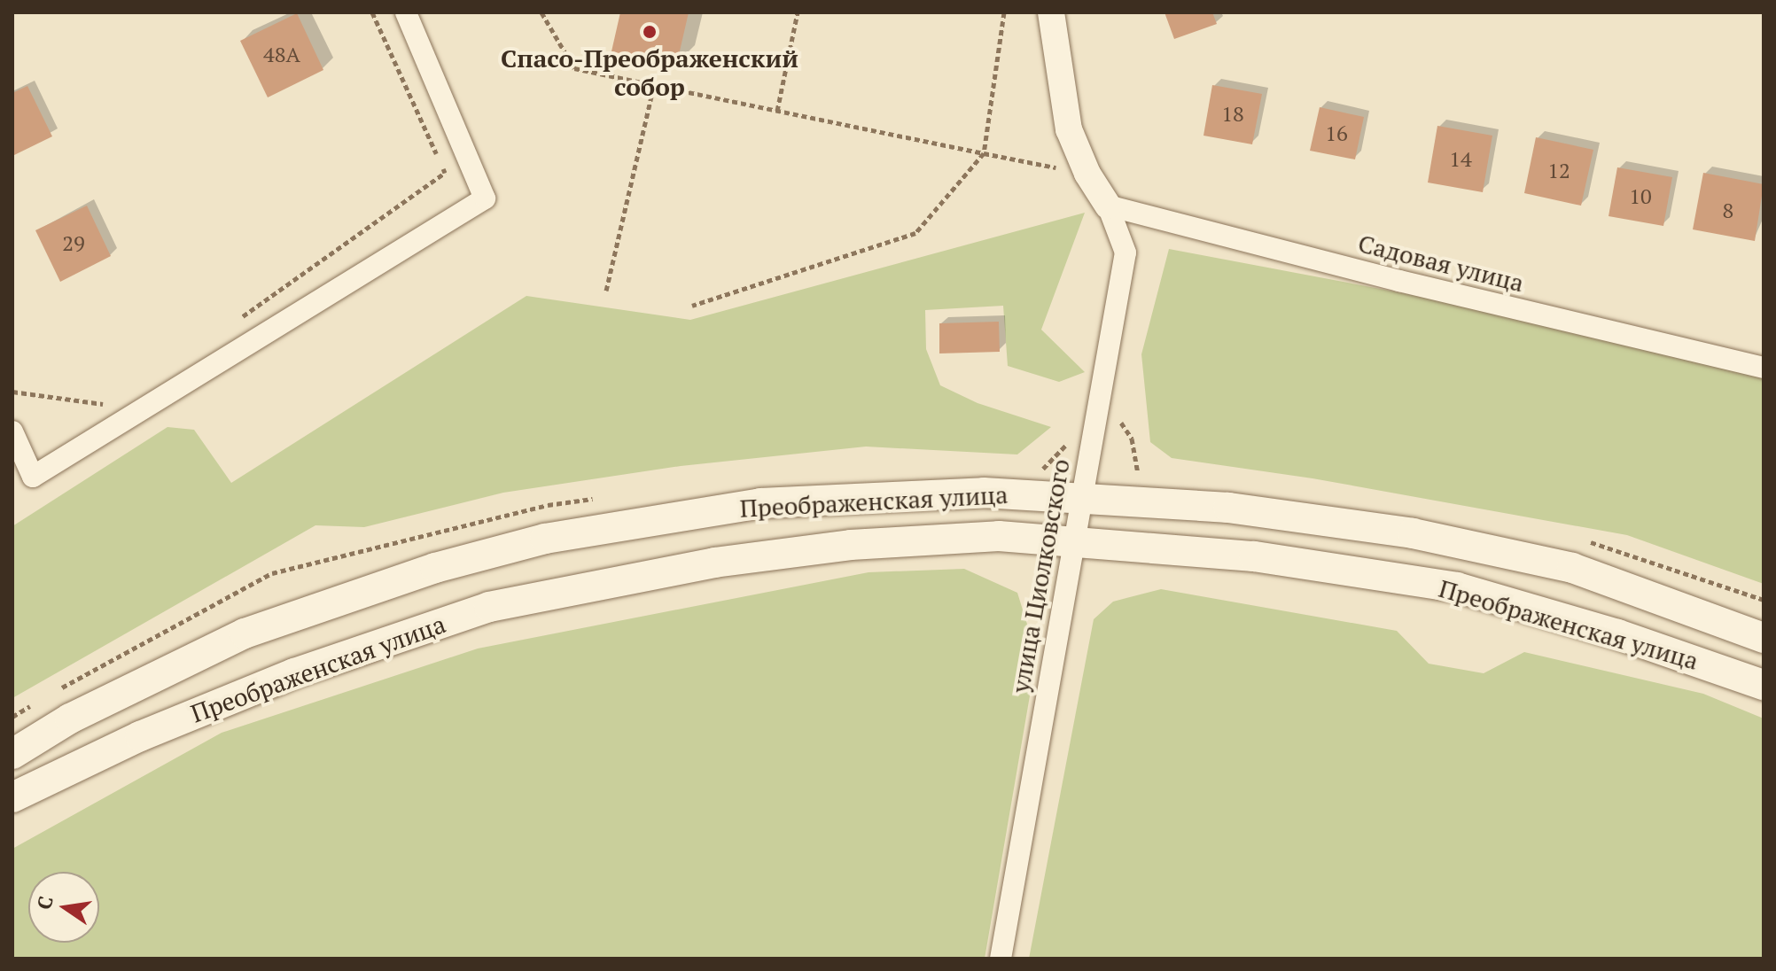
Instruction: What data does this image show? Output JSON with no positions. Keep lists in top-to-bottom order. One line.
{"streets":{"main road":["Преображенская улица"],"street":["Садовая улица","улица Циолковского"]},"crossings":[["Садовая улица","улица Циолковского"],["Преображенская улица","улица Циолковского"]],"places":["Спасо-Преображенский собор"],"house_numbers":["48А","18","16","14","12","10","8","29"],"north":"left"}
